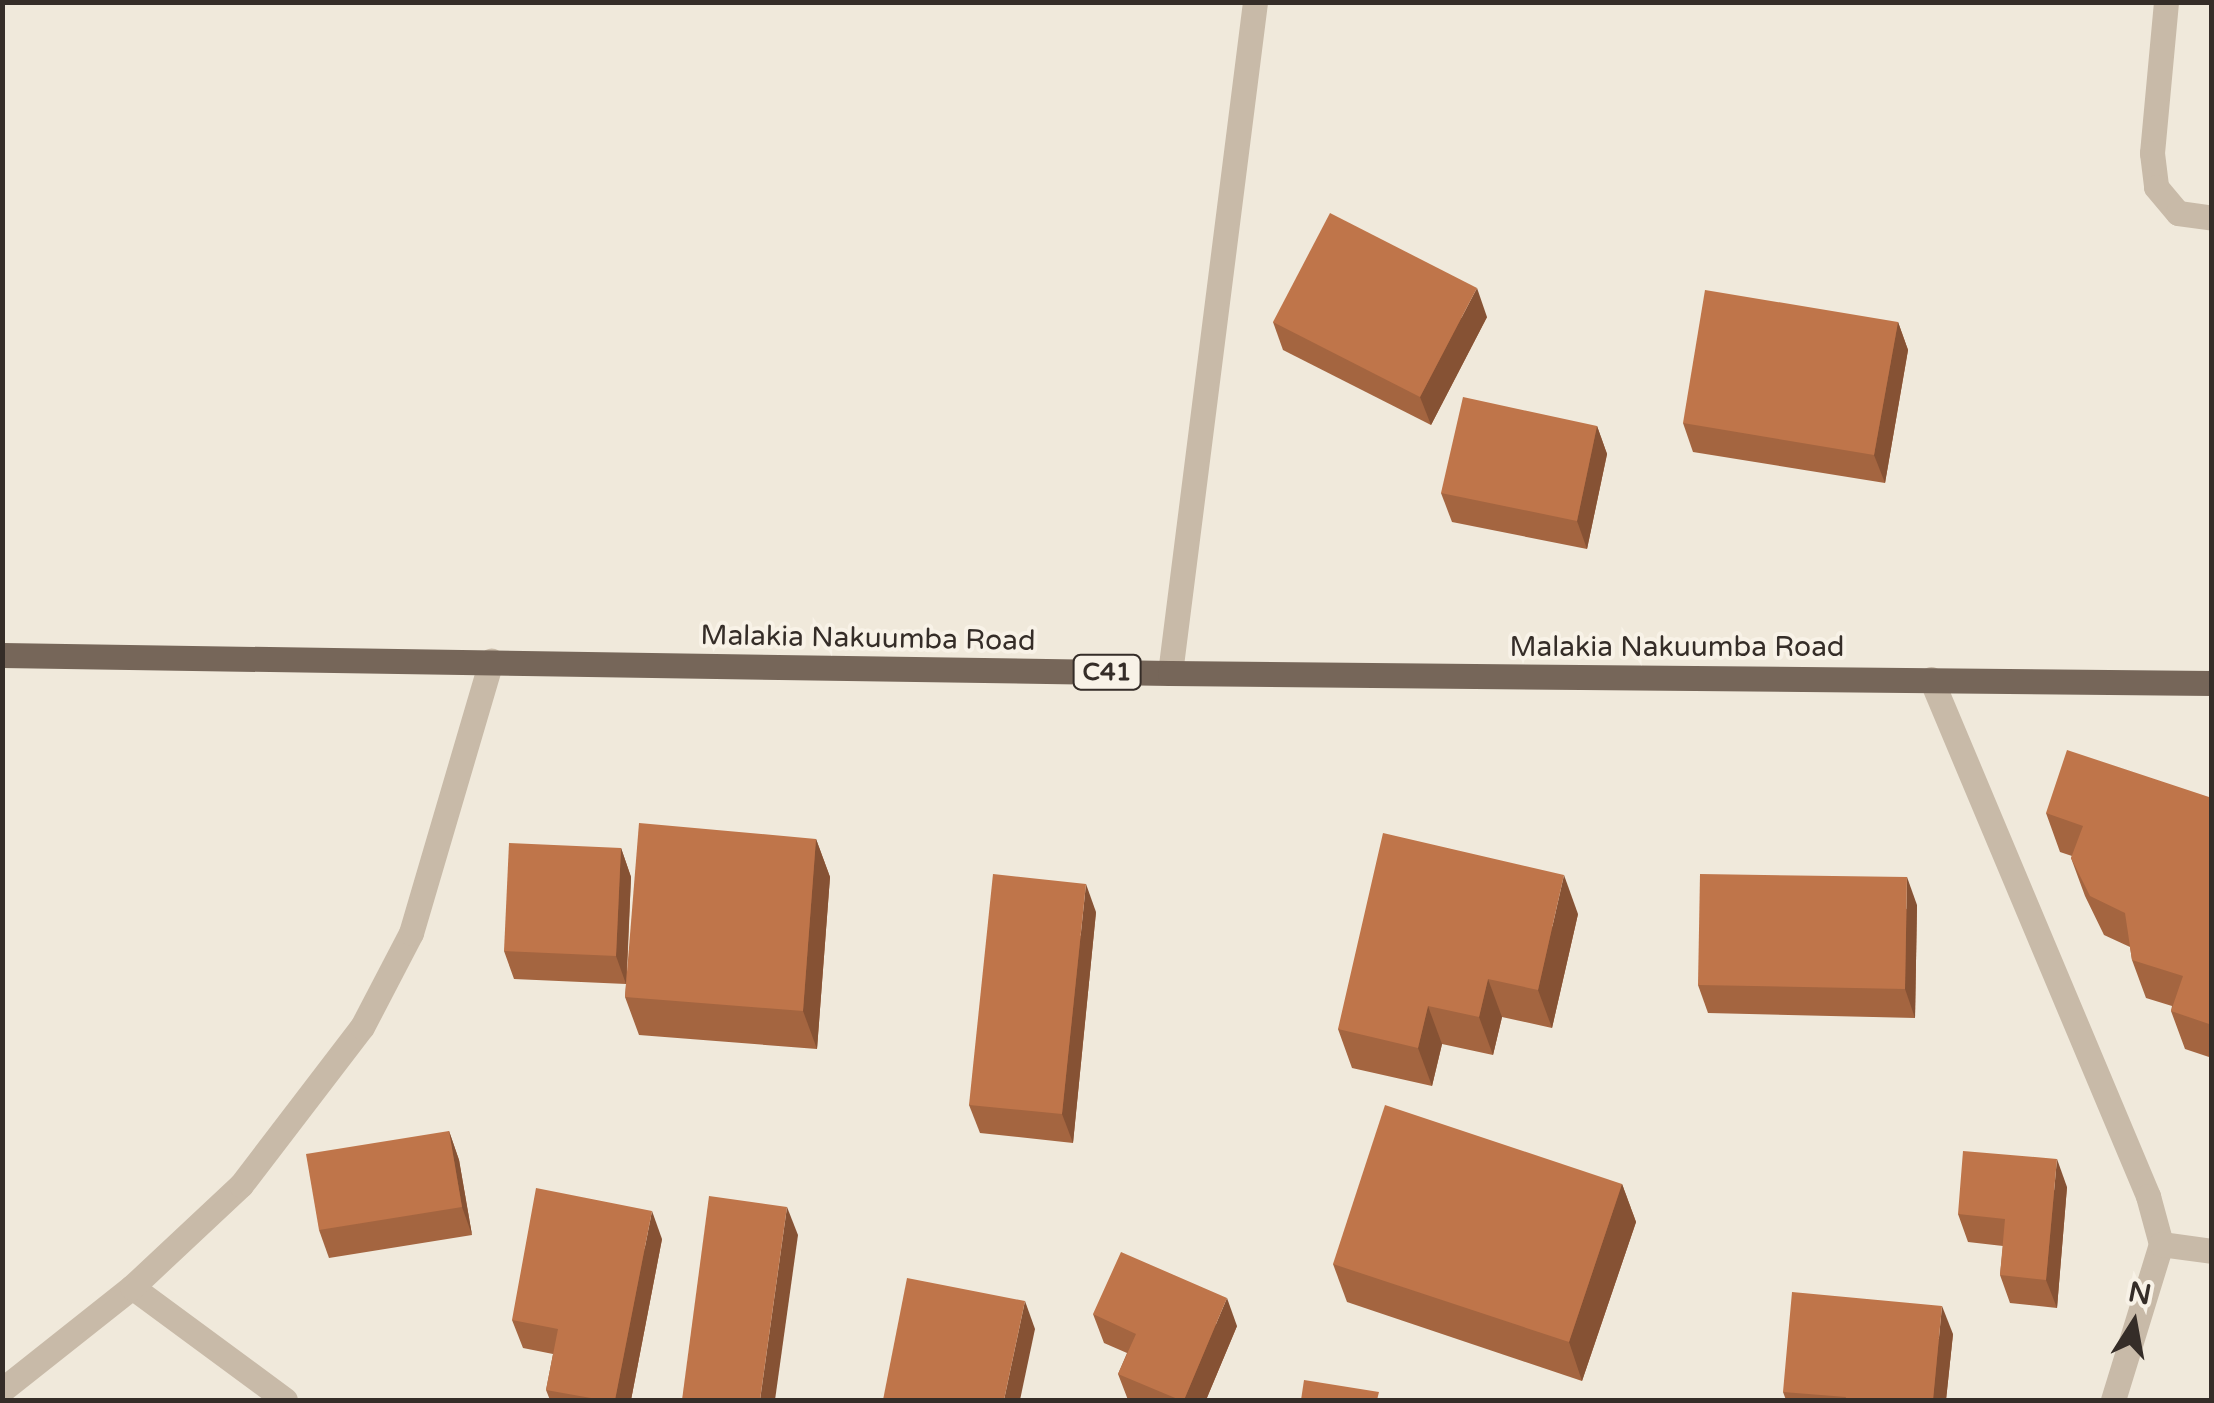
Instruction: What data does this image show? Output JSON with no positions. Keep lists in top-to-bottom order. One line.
{"streets":{"main road":["Malakia Nakuumba Road","C41"]},"north":"top"}
